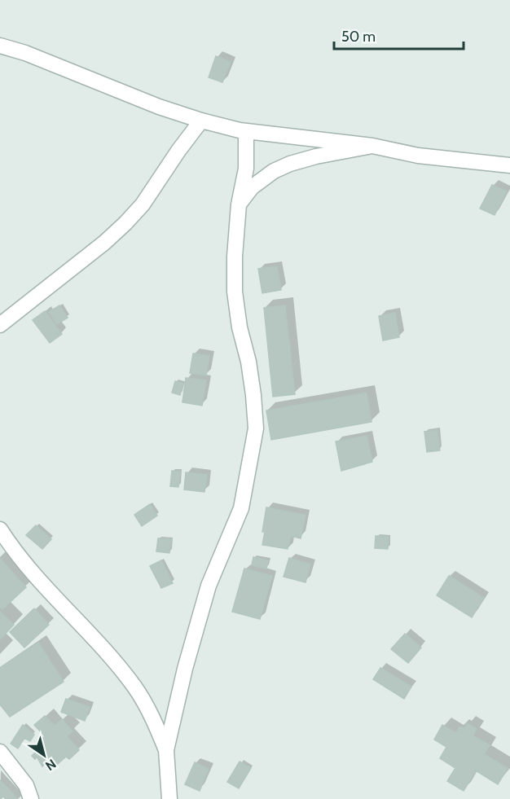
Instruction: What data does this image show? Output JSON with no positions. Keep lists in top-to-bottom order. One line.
{"scale_bar":"50 m","north":"bottom right"}
